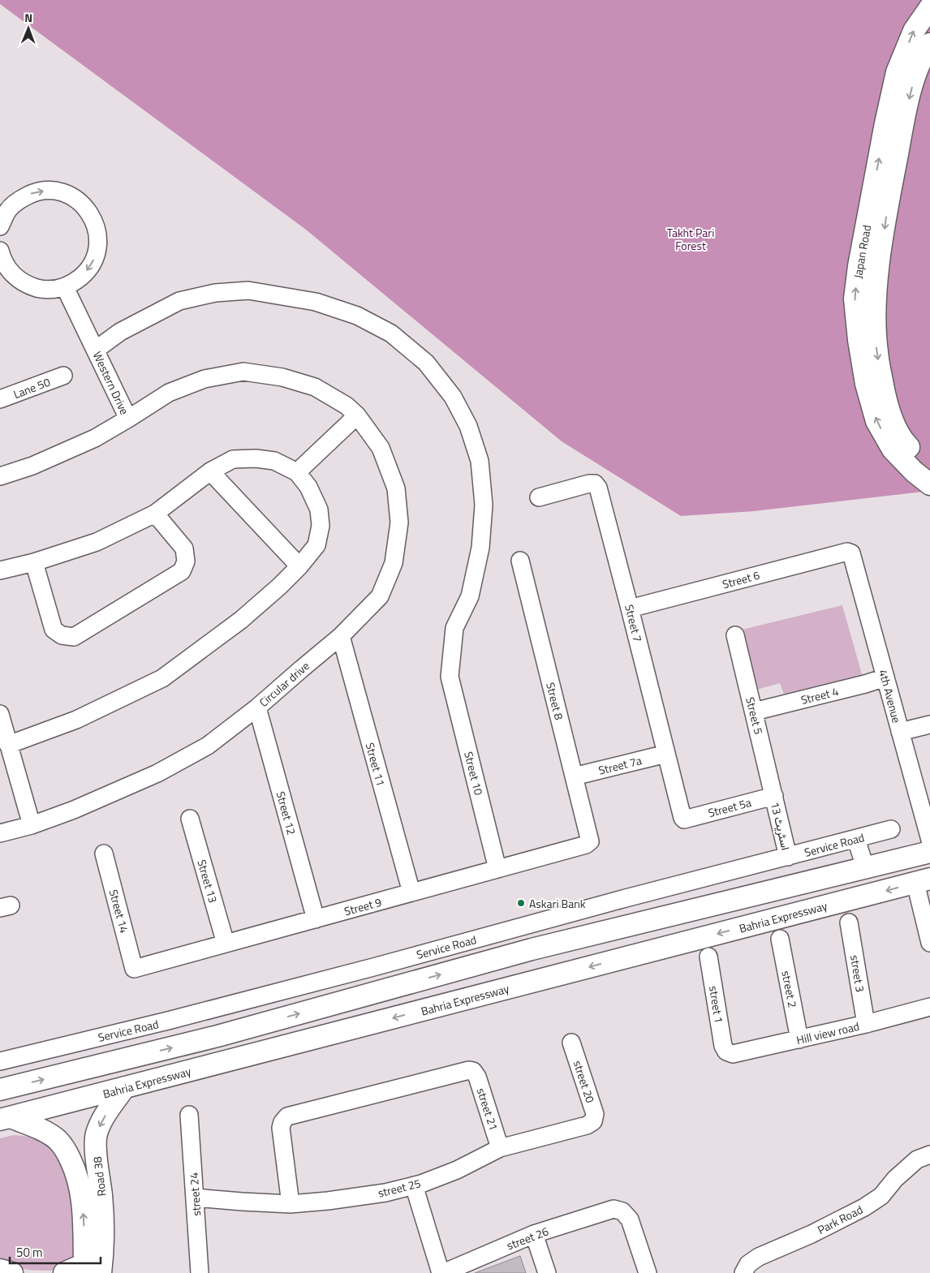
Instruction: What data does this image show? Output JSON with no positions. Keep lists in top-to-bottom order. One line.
{"streets":{"main road":["Japan Road","Bahria Expressway","Road 38"],"street":["Western Drive","Lane 50","Street 6","Street 7","Circular drive","Street 4","4th Avenue","Street 8","Street 5","Street 11","Street 7a","Street 10","Street 5a","Street 12","اسٹریٹ 13","Service Road","Street 13","Street 9","Street 14","street 3","street 2","street 1","Hill view road","street 20","street 21","street 25","street 24","Park Road","street 26"]},"crossings":[["Western Drive","Circular drive"],["Western Drive","Street 10"],["Street 6","Street 7"],["Street 6","4th Avenue"],["Street 7","Street 7a"],["Street 7","Street 5a"],["Circular drive","Street 11"],["Circular drive","Street 12"],["Street 4","4th Avenue"],["Street 4","Street 5"],["Street 8","Street 7a"],["Street 8","Street 9"],["Street 5","Street 5a"],["Street 5","اسٹریٹ 13"],["Street 11","Street 9"],["Street 10","Street 9"],["Street 5a","اسٹریٹ 13"],["Street 12","Street 9"],["اسٹریٹ 13","Service Road"],["Street 13","Street 9"],["Street 9","Street 14"],["Bahria Expressway","Road 38"],["street 3","Hill view road"],["street 2","Hill view road"],["street 1","Hill view road"],["street 20","street 25"],["street 21","street 25"],["street 25","street 24"]],"parks":["Takht Pari Forest"],"places":["Askari Bank"],"scale_bar":"50 m","north":"top"}
